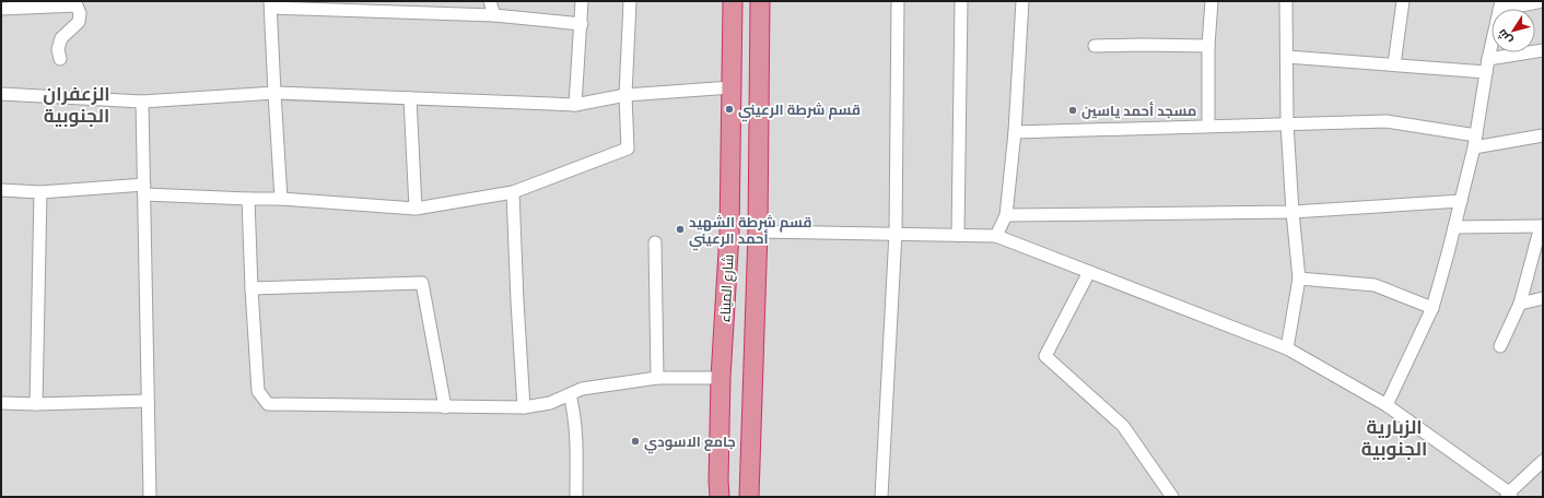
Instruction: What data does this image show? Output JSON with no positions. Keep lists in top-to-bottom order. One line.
{"streets":{"highway":["شارع الميناء"]},"districts":["الزعفران الجنوبية","الزبارية الجنوبية"],"places":["قسم شرطة الرعيني","مسجد أحمد ياسين","قسم شرطة الشهيد أحمد الرعيني","جامع الاسودي"],"north":"bottom left"}
